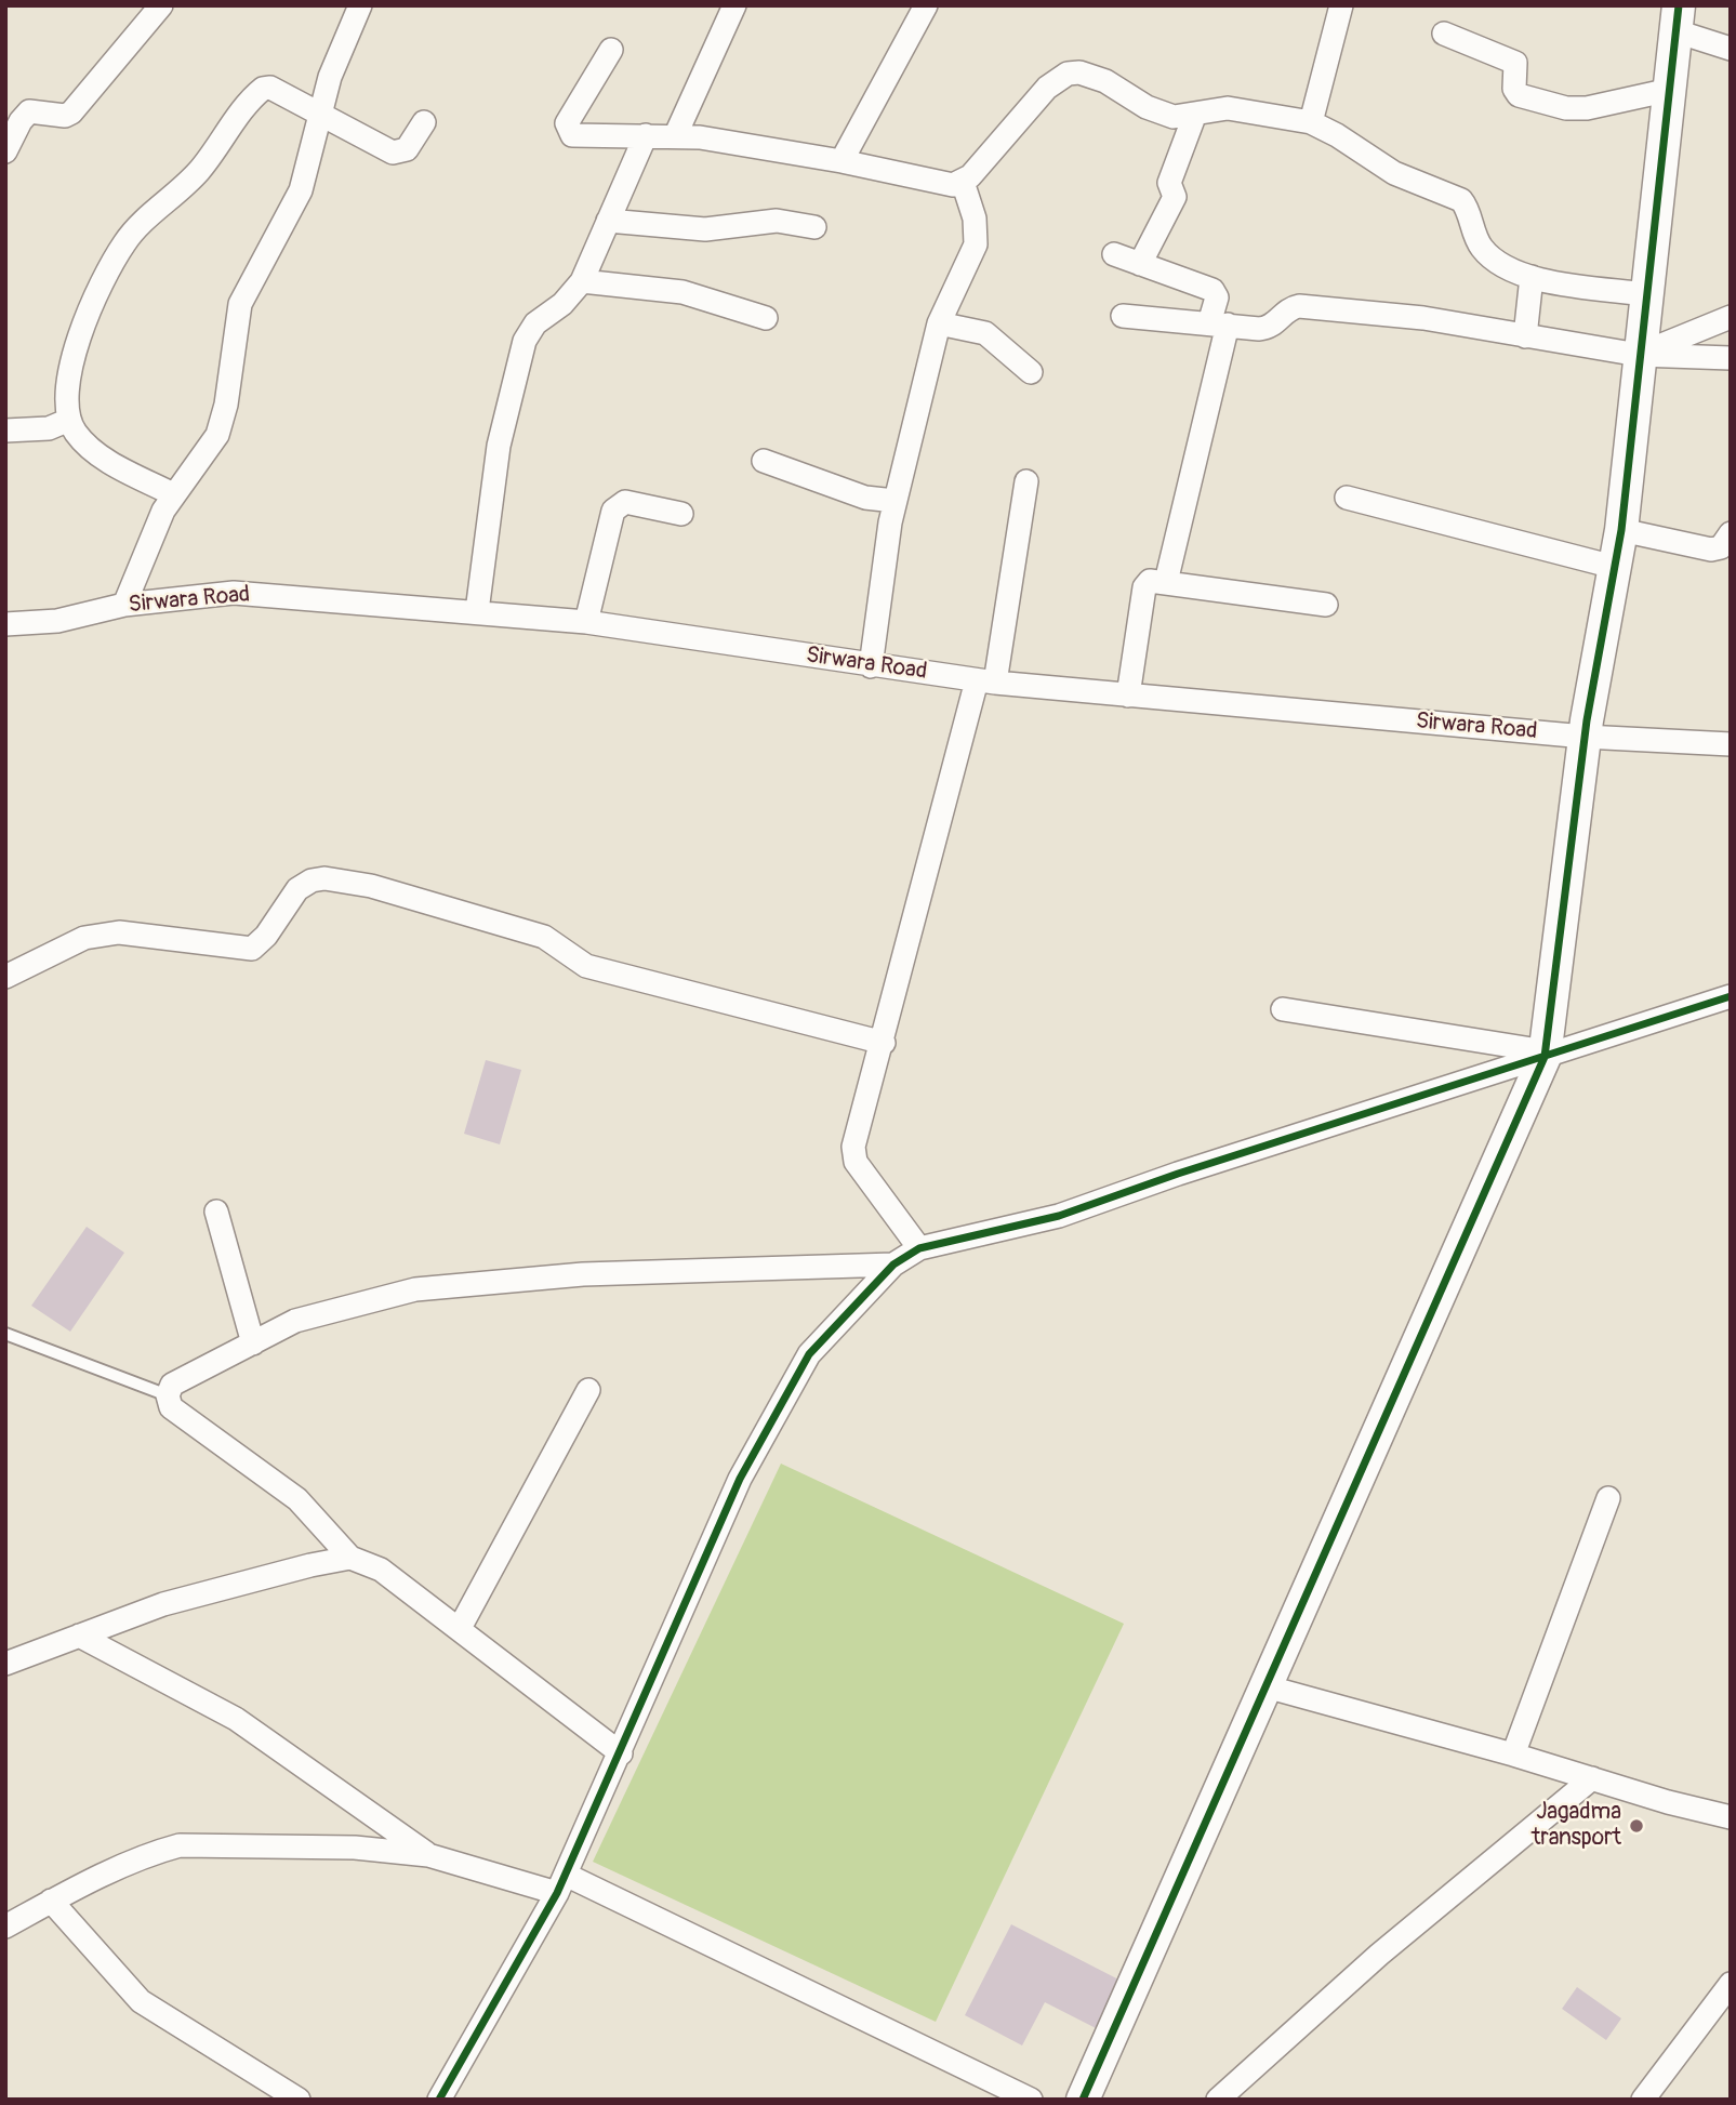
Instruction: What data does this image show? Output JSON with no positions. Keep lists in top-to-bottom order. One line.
{"streets":{"street":["Sirwara Road"]},"places":["Jagadma transport"]}
